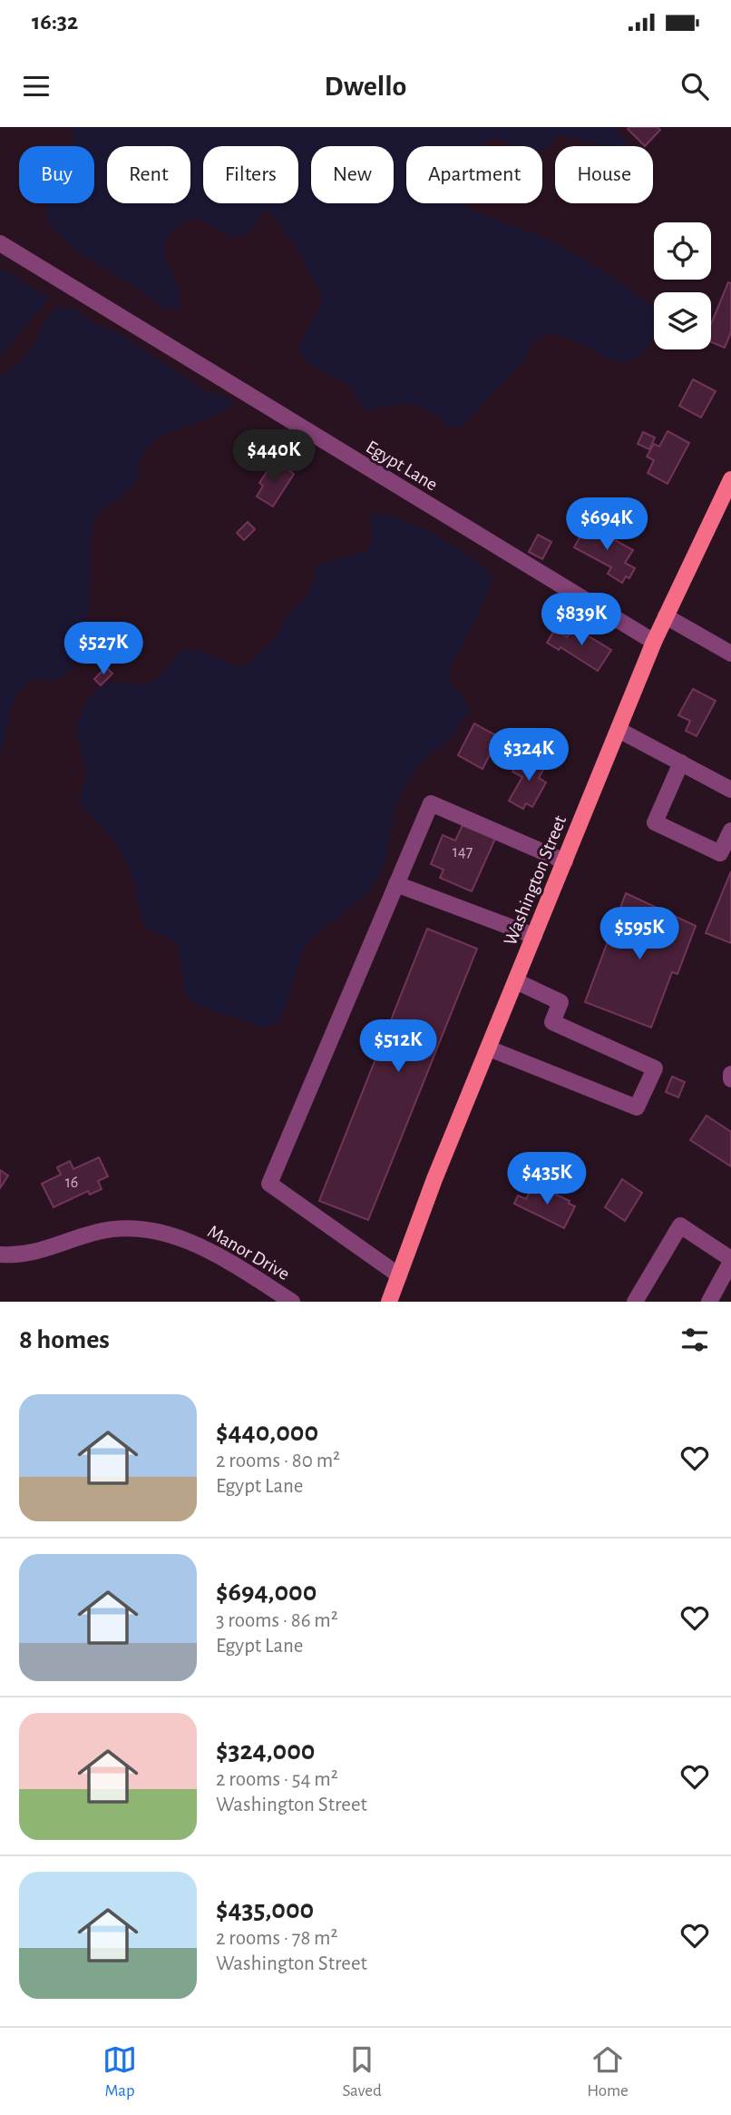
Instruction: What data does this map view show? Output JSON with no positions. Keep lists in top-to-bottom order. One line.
{"streets":{"main road":["Washington Street"],"street":["Egypt Lane","Manor Drive"]},"crossings":[["Egypt Lane","Washington Street"]],"house_numbers":["147","16"],"page":{"status":"16:32","header":"Dwello","chip":["Buy","Rent","Filters","New","Apartment","House"],"price":["$440K","$694K","$839K","$527K","$324K","$595K","$512K","$435K"],"heading":"8 homes","list":[{"name":"$440,000","note":"2 rooms · 80 m² · Egypt Lane"},{"name":"$694,000","note":"3 rooms · 86 m² · Egypt Lane"},{"name":"$324,000","note":"2 rooms · 54 m² · Washington Street"},{"name":"$435,000","note":"2 rooms · 78 m² · Washington Street"}],"tabs":["Map","Saved","Home"]}}
